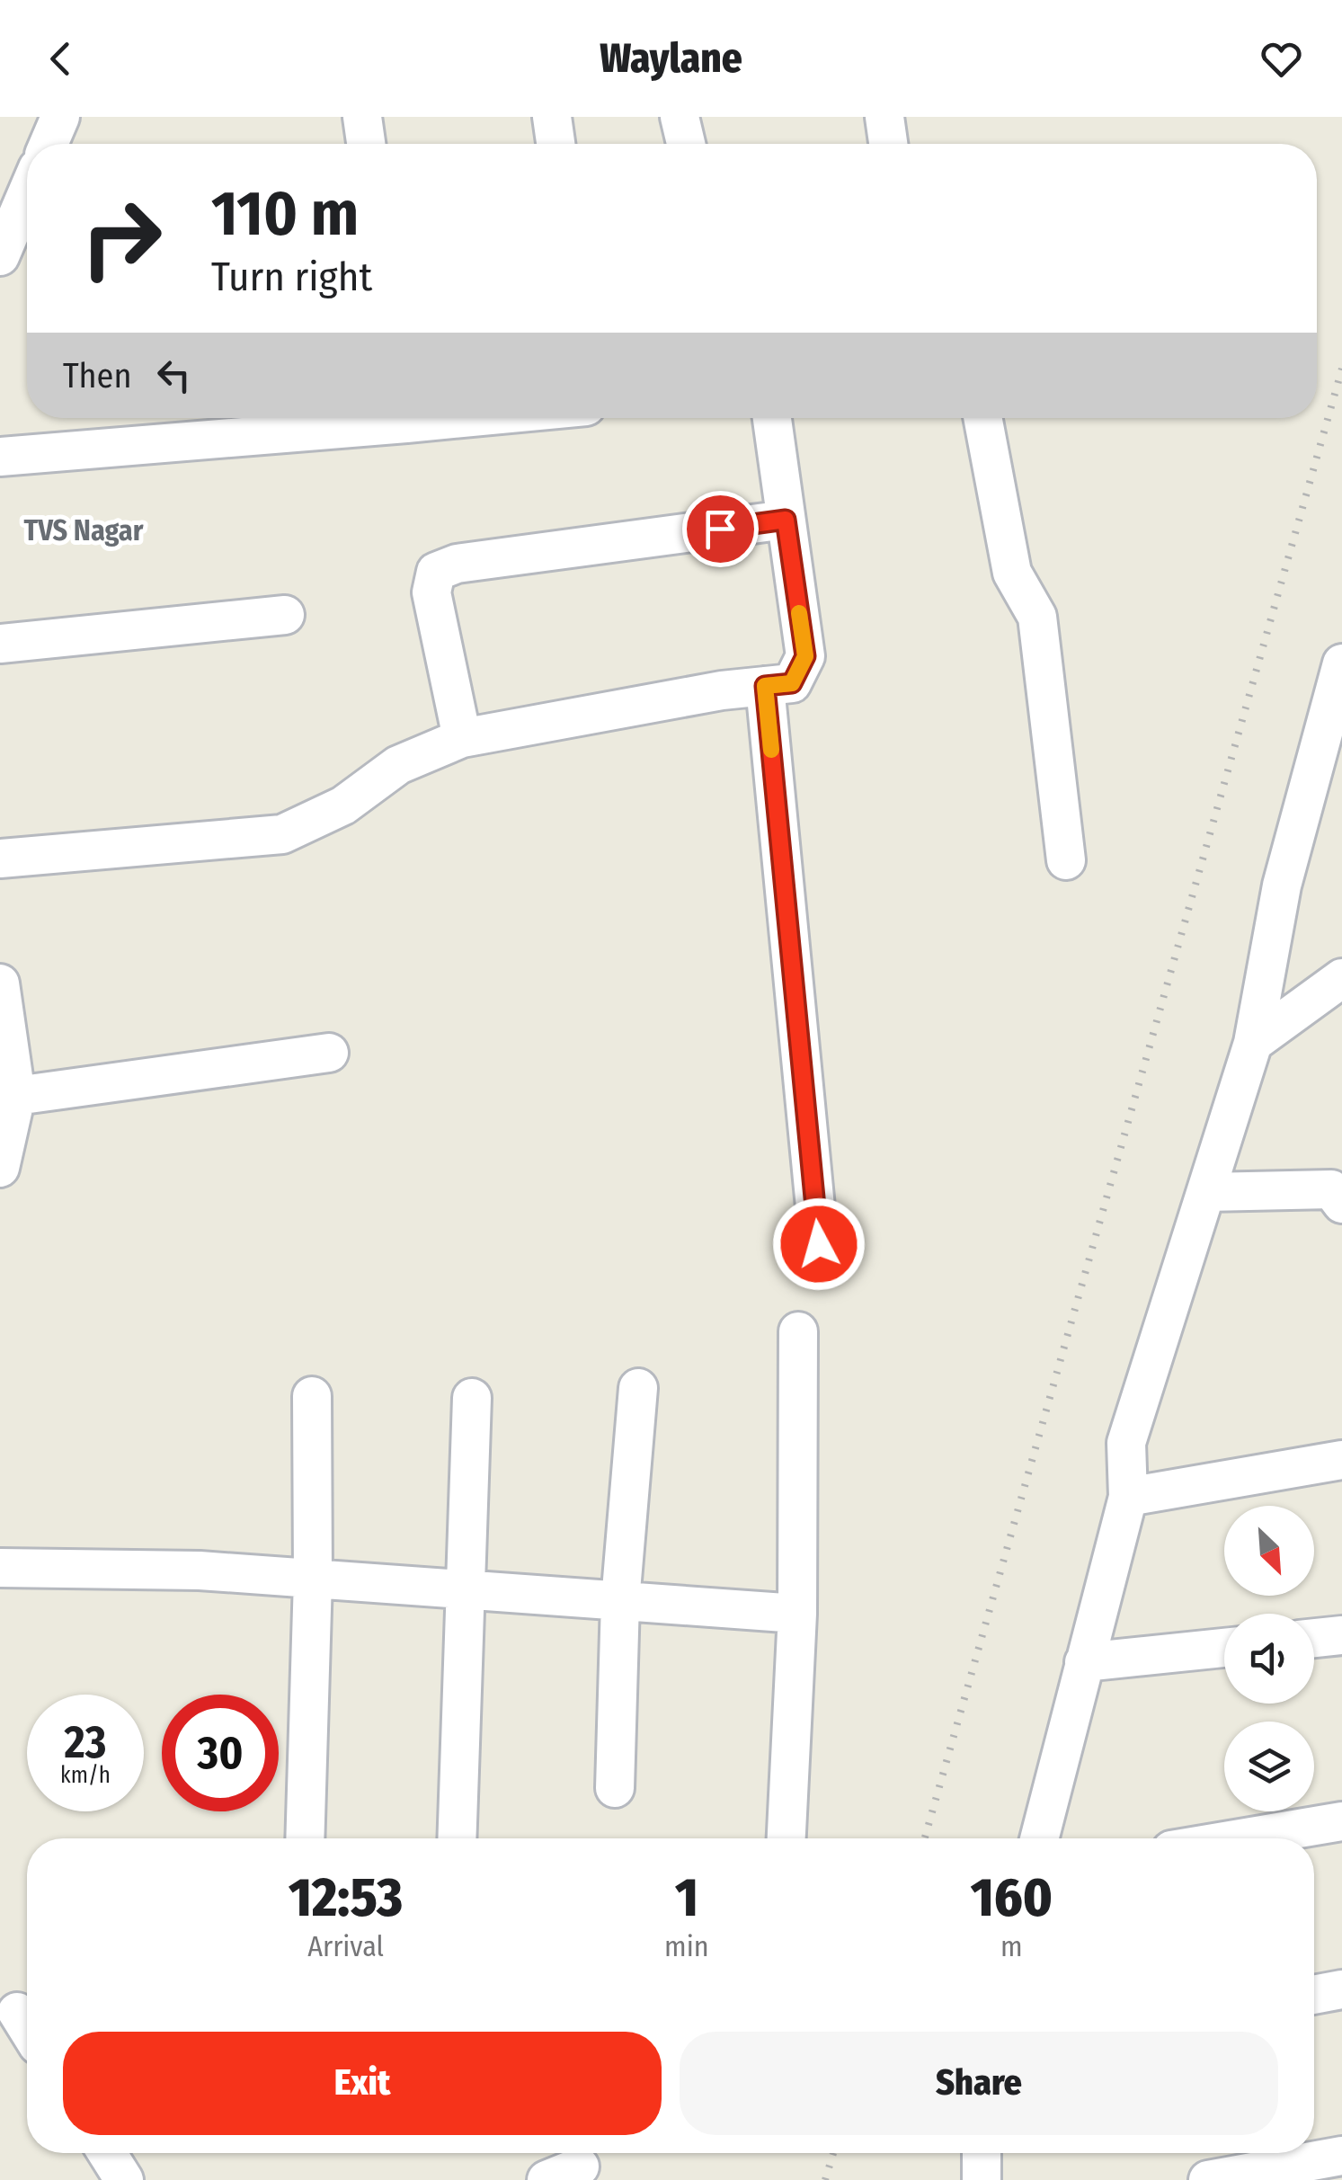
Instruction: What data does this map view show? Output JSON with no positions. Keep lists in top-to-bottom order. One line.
{"districts":["TVS Nagar"],"north":"bottom right","page":{"header":"Waylane","turn":["110 m","Turn right"],"then":"Then","speed":"23 km/h","limit":"30","eta":["12:53","Arrival","1","min","160","m"],"buttons":["Exit","Share"]}}
